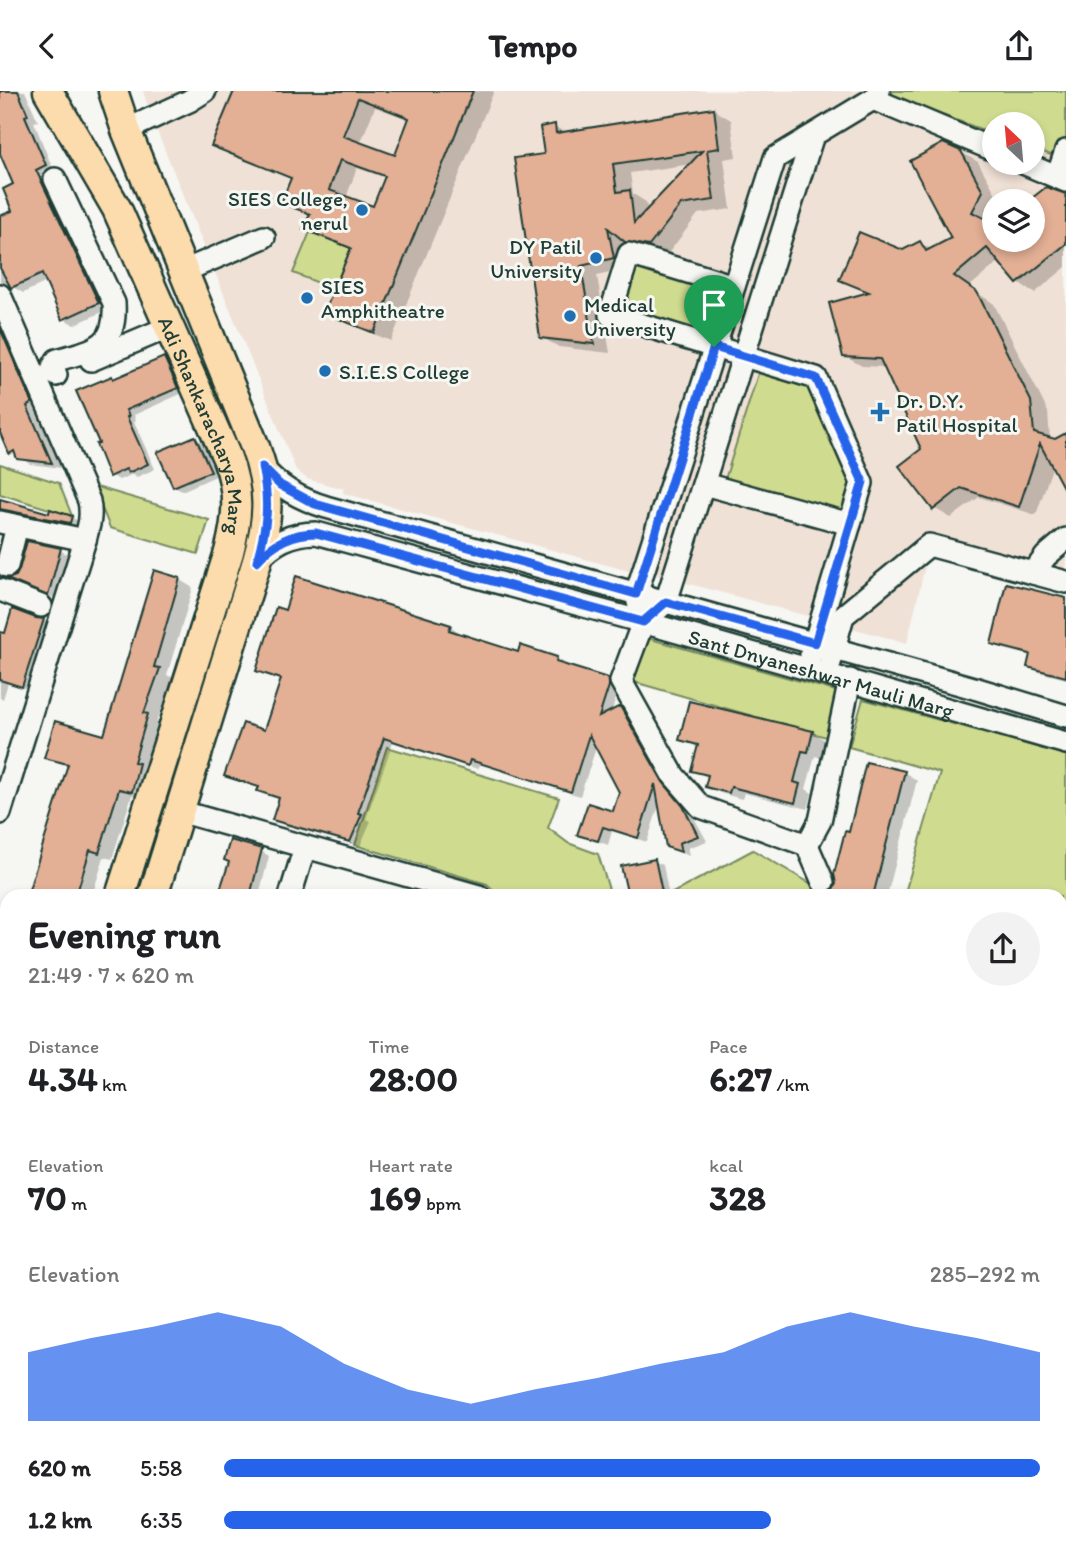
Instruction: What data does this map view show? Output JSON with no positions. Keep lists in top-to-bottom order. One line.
{"streets":{"main road":["Adi Shankaracharya Marg"],"street":["Sant Dnyaneshwar Mauli Marg"]},"crossings":[["Adi Shankaracharya Marg","Sant Dnyaneshwar Mauli Marg"]],"places":{"other":["SIES College, nerul","DY Patil University","SIES Amphitheatre","Medical University","S.I.E.S College"],"health":["Dr. D.Y. Patil Hospital"]},"north":"top left","page":{"header":"Tempo","heading":["Evening run","21:49 · 7 × 620 m"],"stats":[["Distance","4.34 km"],["Time","28:00"],["Pace","6:27 /km"],["Elevation","70 m"],["Heart rate","169 bpm"],["kcal","328"]],"chart":["Elevation","285–292 m"],"list":[{"name":"620 m","note":"5:58"},{"name":"1.2 km","note":"6:35"}]}}
